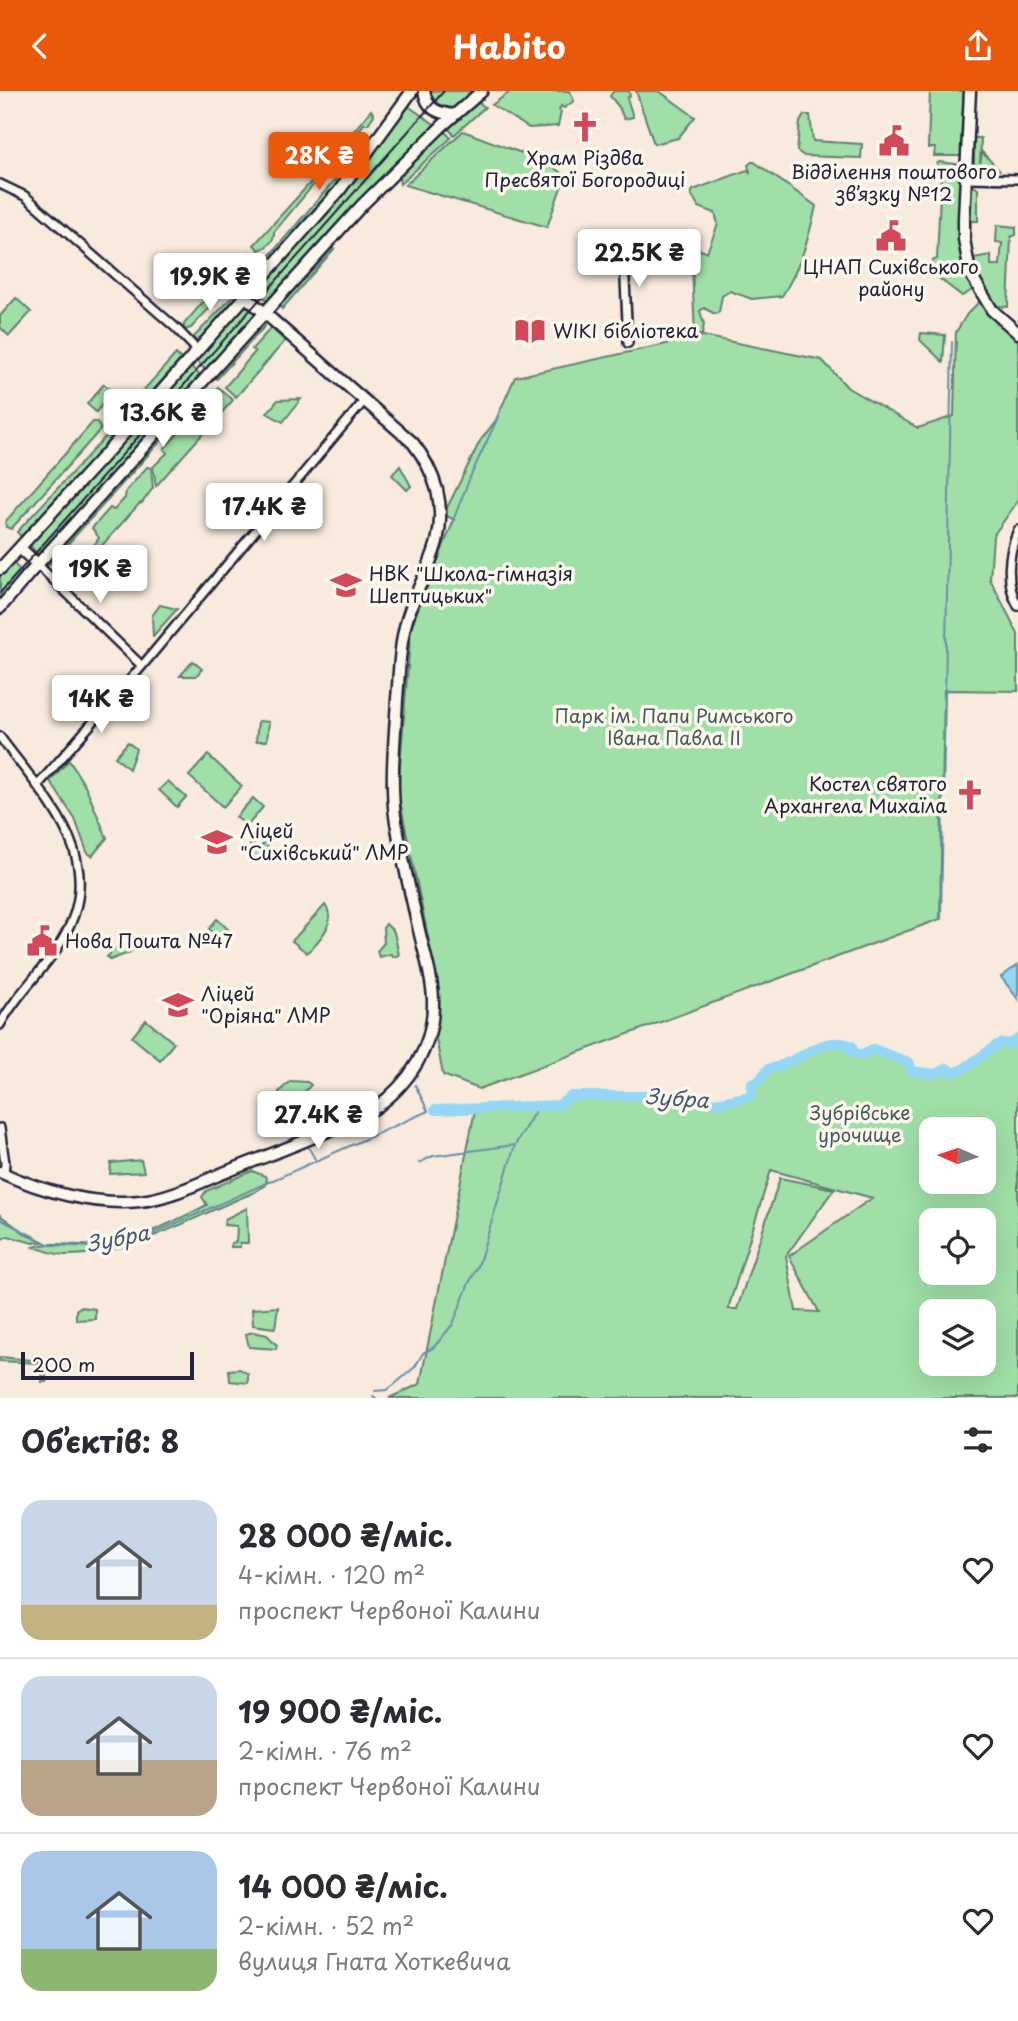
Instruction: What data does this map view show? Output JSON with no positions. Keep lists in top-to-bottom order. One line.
{"water":["Зубра"],"parks":["Парк ім. Папи Римського Івана Павла ІІ","Зубрівське урочище"],"places":{"church":["Храм Різдва Пресвятої Богородиці","Костел святого Архангела Михаїла"],"public building":["Відділення поштового зв’язку №12","ЦНАП Сихівського району","Нова Пошта №47"],"library":["WIKI бібліотека"],"school or university":["НВК \"Школа-гімназія Шептицьких\"","Ліцей \"Сихівський\" ЛМР","Ліцей \"Оріяна\" ЛМР"]},"scale_bar":"200 m","north":"left","page":{"header":"Habito","price":["28K ₴","22.5K ₴","19.9K ₴","13.6K ₴","17.4K ₴","19K ₴","14K ₴","27.4K ₴"],"scale":"200 m","heading":"Об’єктів: 8","list":[{"name":"28 000 ₴/міс.","note":"4-кімн. · 120 m² · проспект Червоної Калини"},{"name":"19 900 ₴/міс.","note":"2-кімн. · 76 m² · проспект Червоної Калини"},{"name":"14 000 ₴/міс.","note":"2-кімн. · 52 m² · вулиця Гната Хоткевича"}]}}
